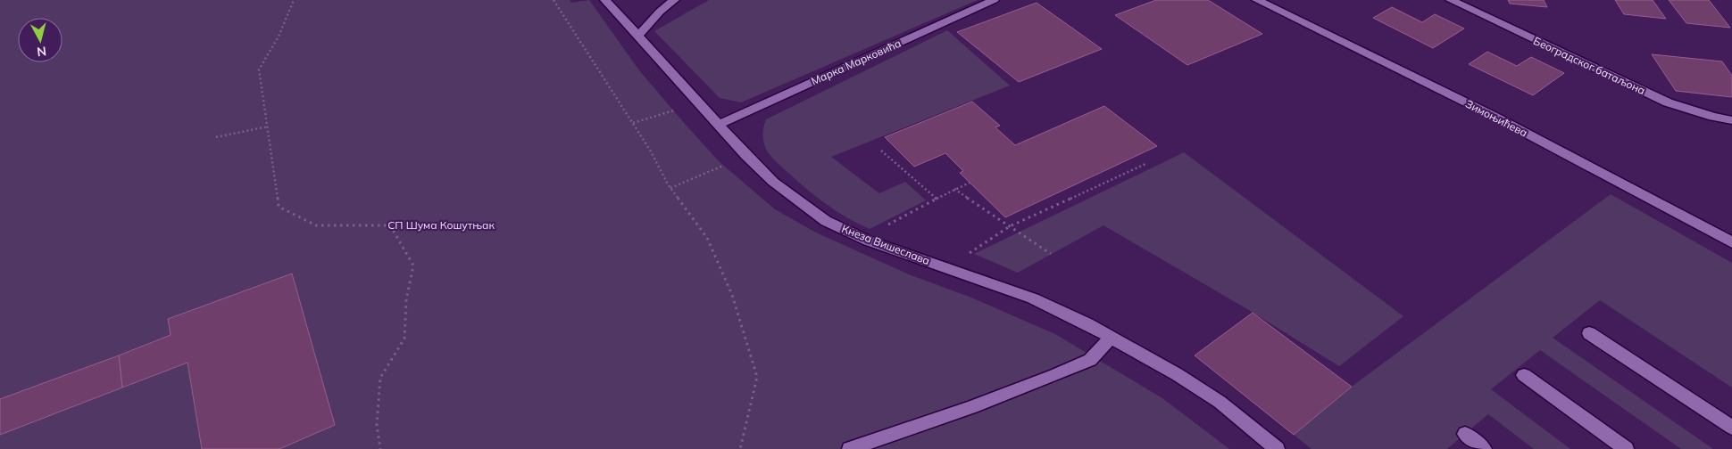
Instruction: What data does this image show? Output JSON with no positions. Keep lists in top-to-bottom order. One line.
{"streets":{"street":["Марка Марковића","Београдског батаљона","Зимоњићева","Кнеза Вишеслава"]},"crossings":[["Марка Марковића","Кнеза Вишеслава"]],"parks":["СП Шума Кошутњак"],"north":"bottom"}
